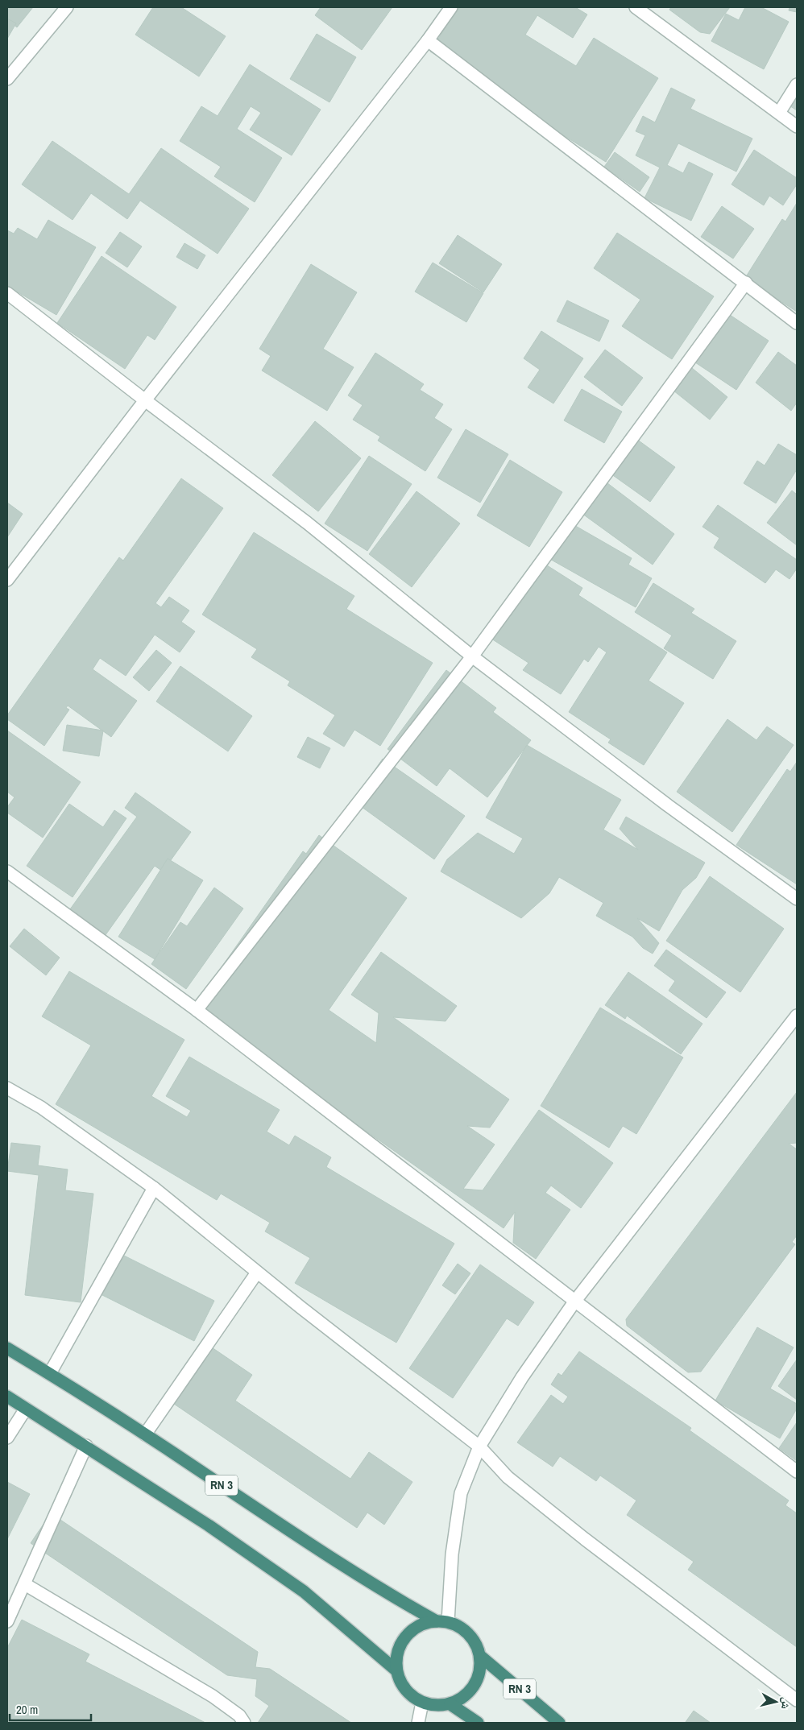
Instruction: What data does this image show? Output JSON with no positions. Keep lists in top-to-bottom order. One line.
{"streets":{"highway":["RN 3"]},"scale_bar":"20 m","north":"right"}
